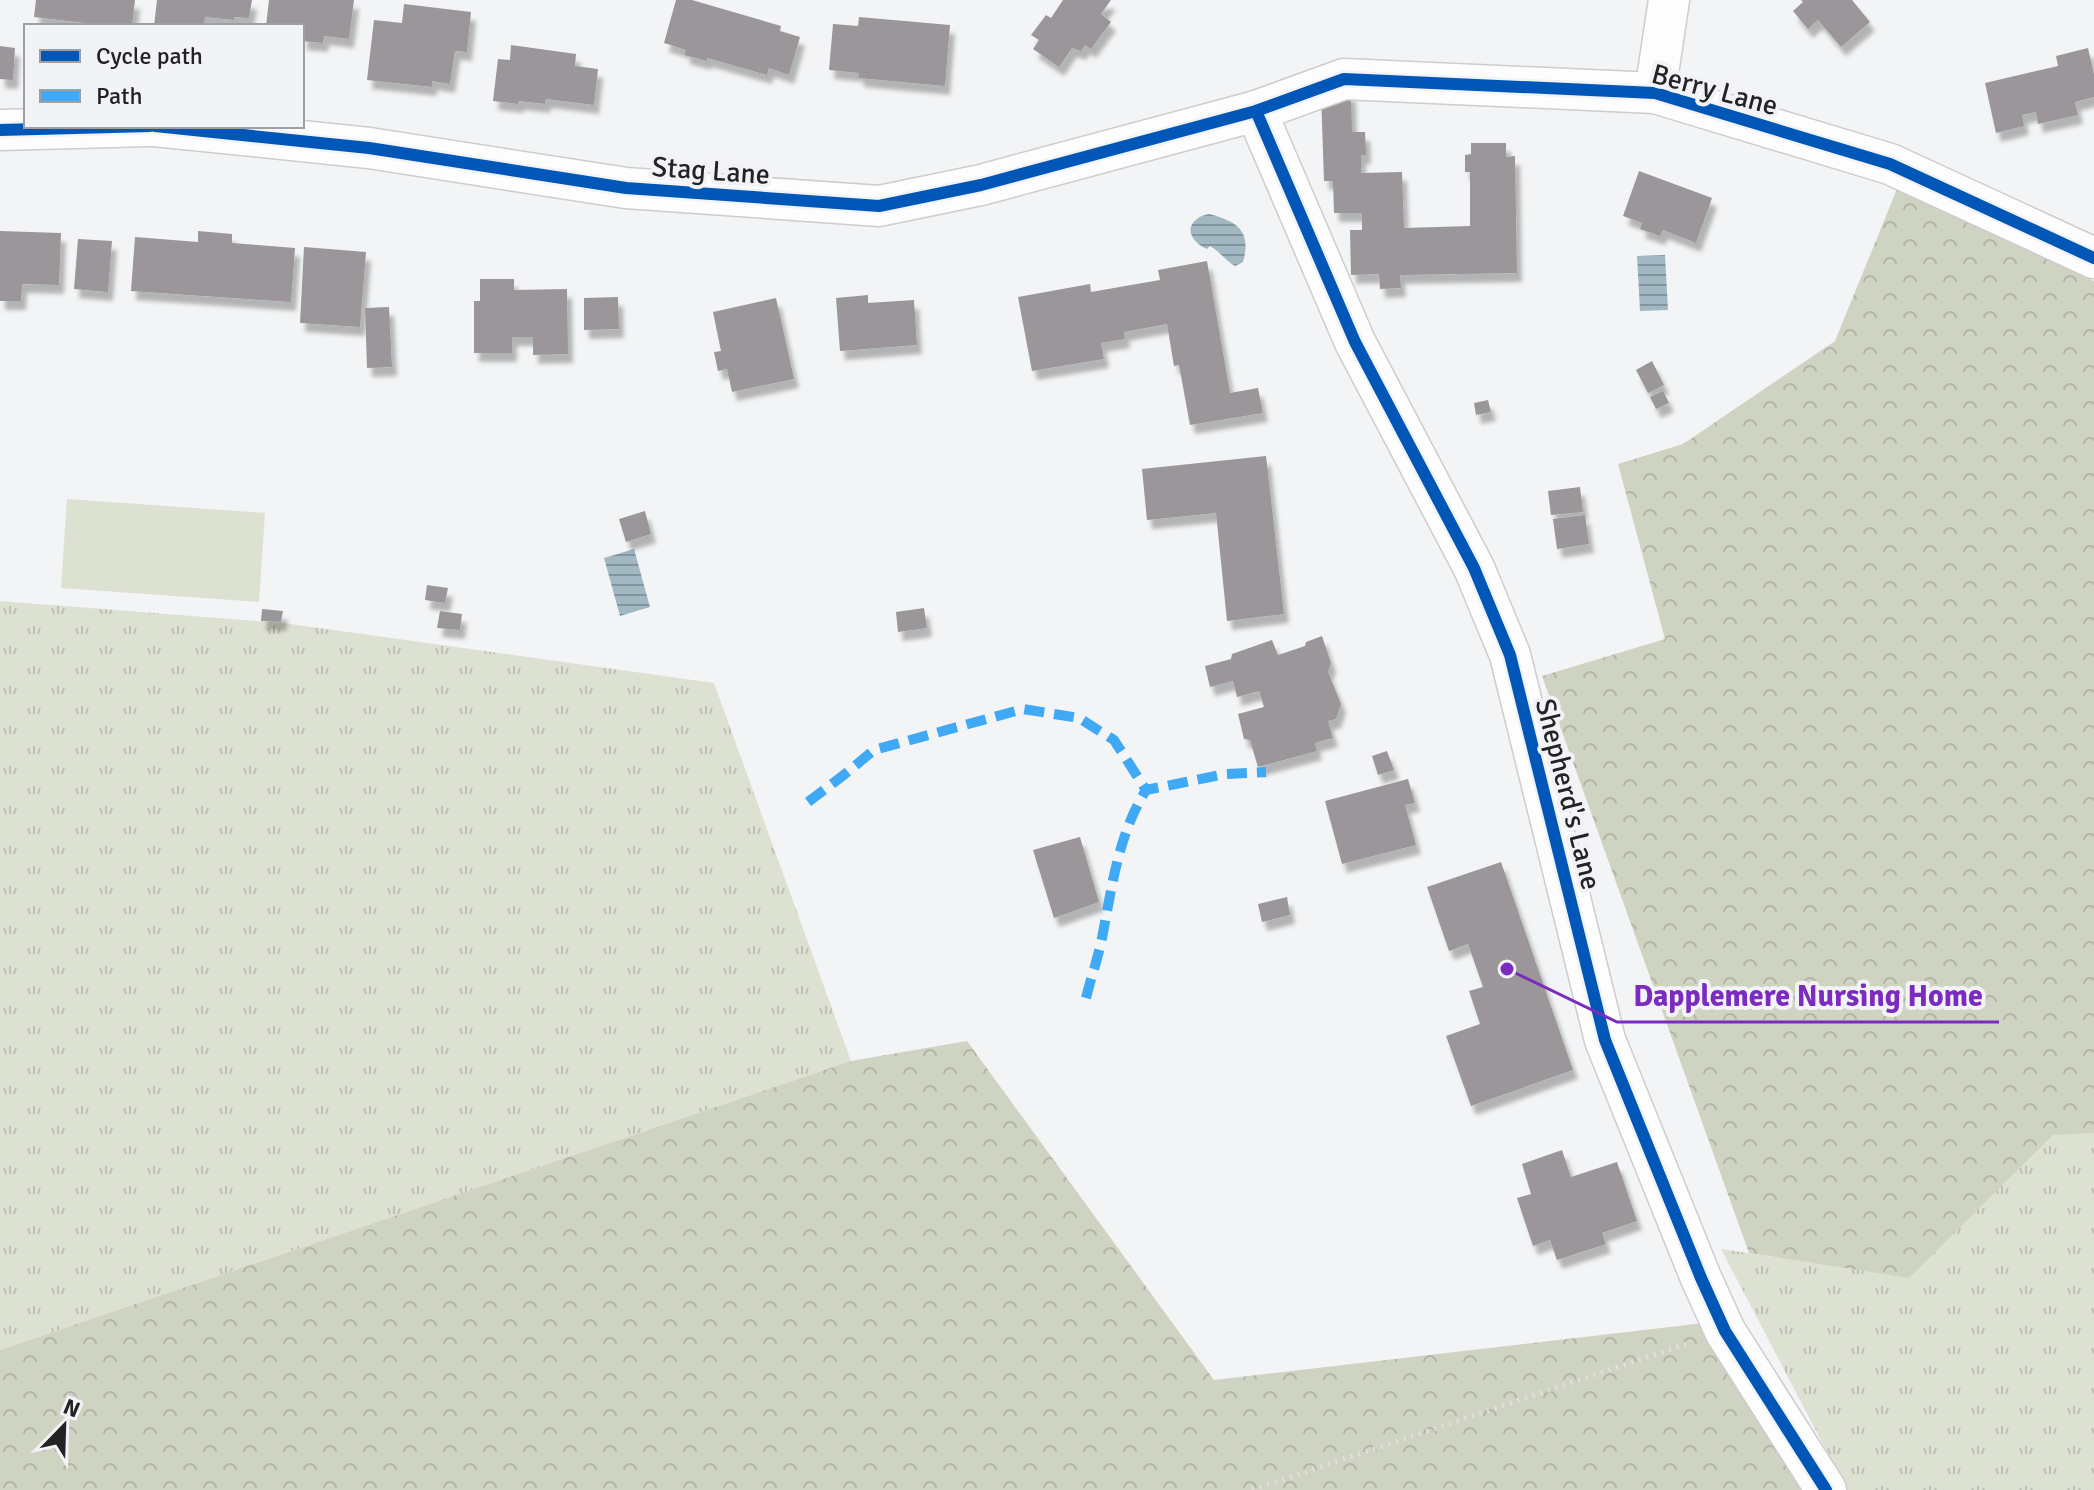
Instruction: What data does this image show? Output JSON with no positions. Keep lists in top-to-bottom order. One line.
{"streets":{"street":["Berry Lane","Stag Lane","Shepherd's Lane"]},"crossings":[["Berry Lane","Stag Lane"],["Berry Lane","Shepherd's Lane"],["Stag Lane","Shepherd's Lane"]],"places":["Dapplemere Nursing Home"],"legend":["Cycle path","Path"],"north":"top right"}
